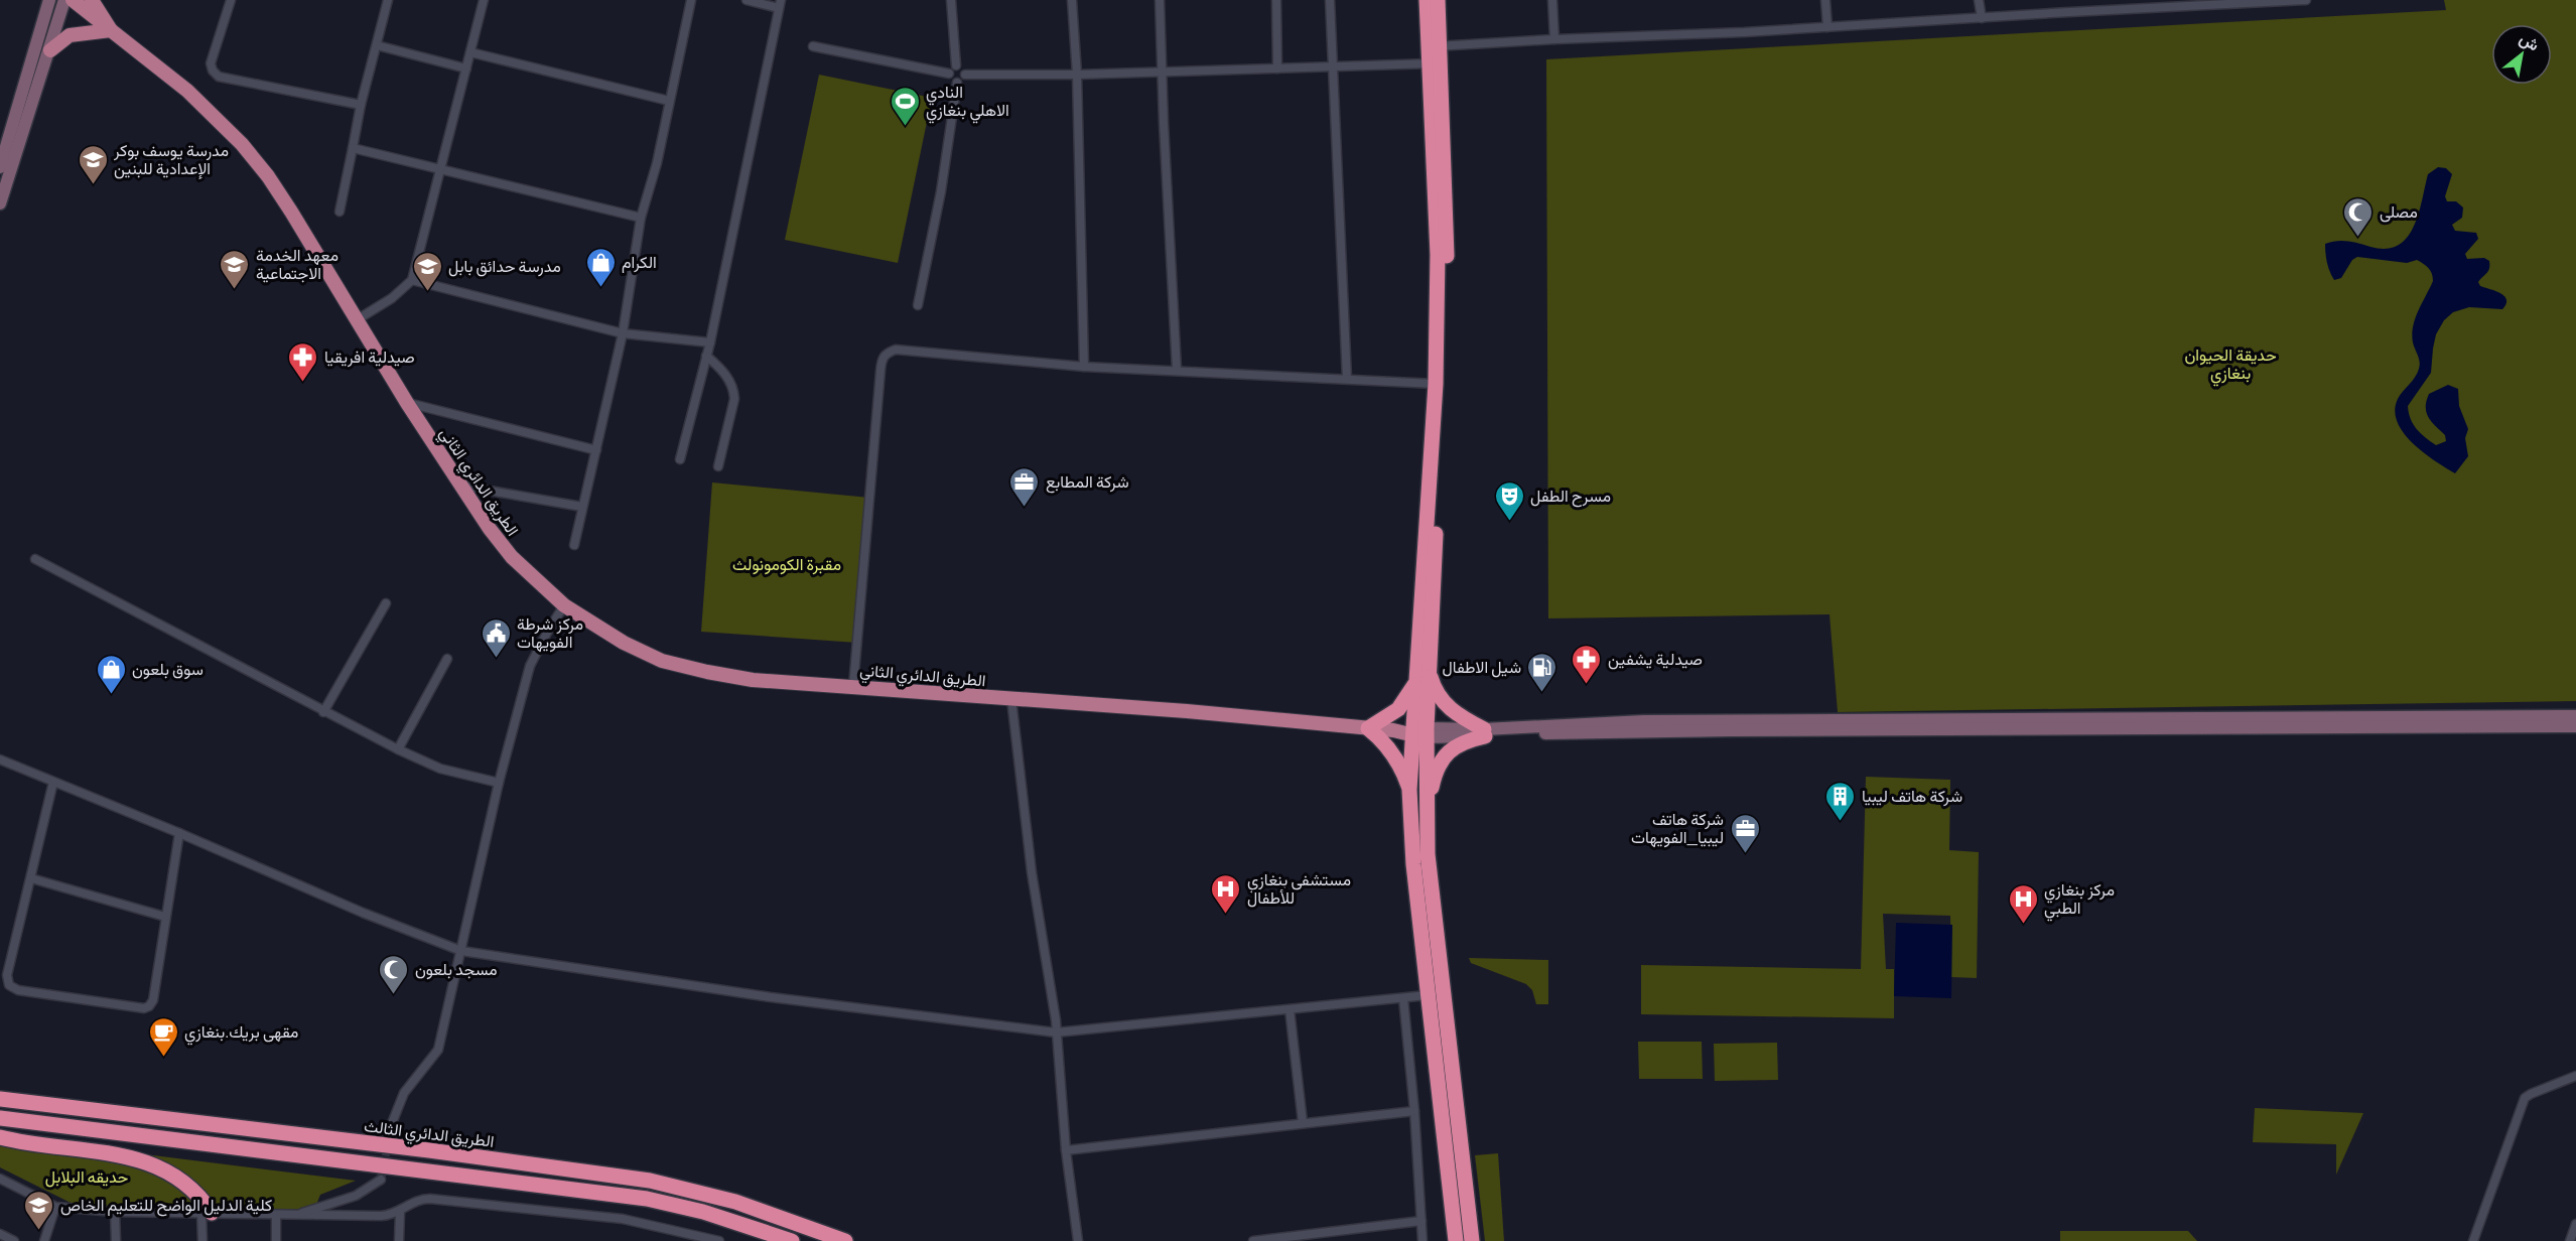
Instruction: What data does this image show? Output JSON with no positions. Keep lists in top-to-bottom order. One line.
{"streets":{"highway":["الطريق الدائري الثالث"],"main road":["الطريق الدائري الثاني"]},"parks":["حديقة الحيوان بنغازي","مقبرة الكومونولث","حديقه البلابل"],"places":{"sports":["النادي الاهلي بنغازي"],"school or university":["مدرسة يوسف بوكر الإعدادية للبنين","معهد الخدمة الاجتماعية","مدرسة حدائق بابل","كلية الدليل الواضح للتعليم الخاص"],"mosque":["مصلى","مسجد بلعون"],"shop":["الكرام","سوق بلعون"],"pharmacy":["صيدلية افريقيا","صيدلية يشفين"],"office":["شركة المطابع","شركة هاتف ليبيا_الفويهات"],"theatre":["مسرح الطفل"],"public building":["مركز شرطة الفويهات"],"fuel station":["شيل الاطفال"],"building":["شركة هاتف ليبيا"],"hospital":["مستشفى بنغازي للأطفال","مركز بنغازي الطبي"],"cafe":["مقهى بريك.بنغازي"]},"north":"top right"}
